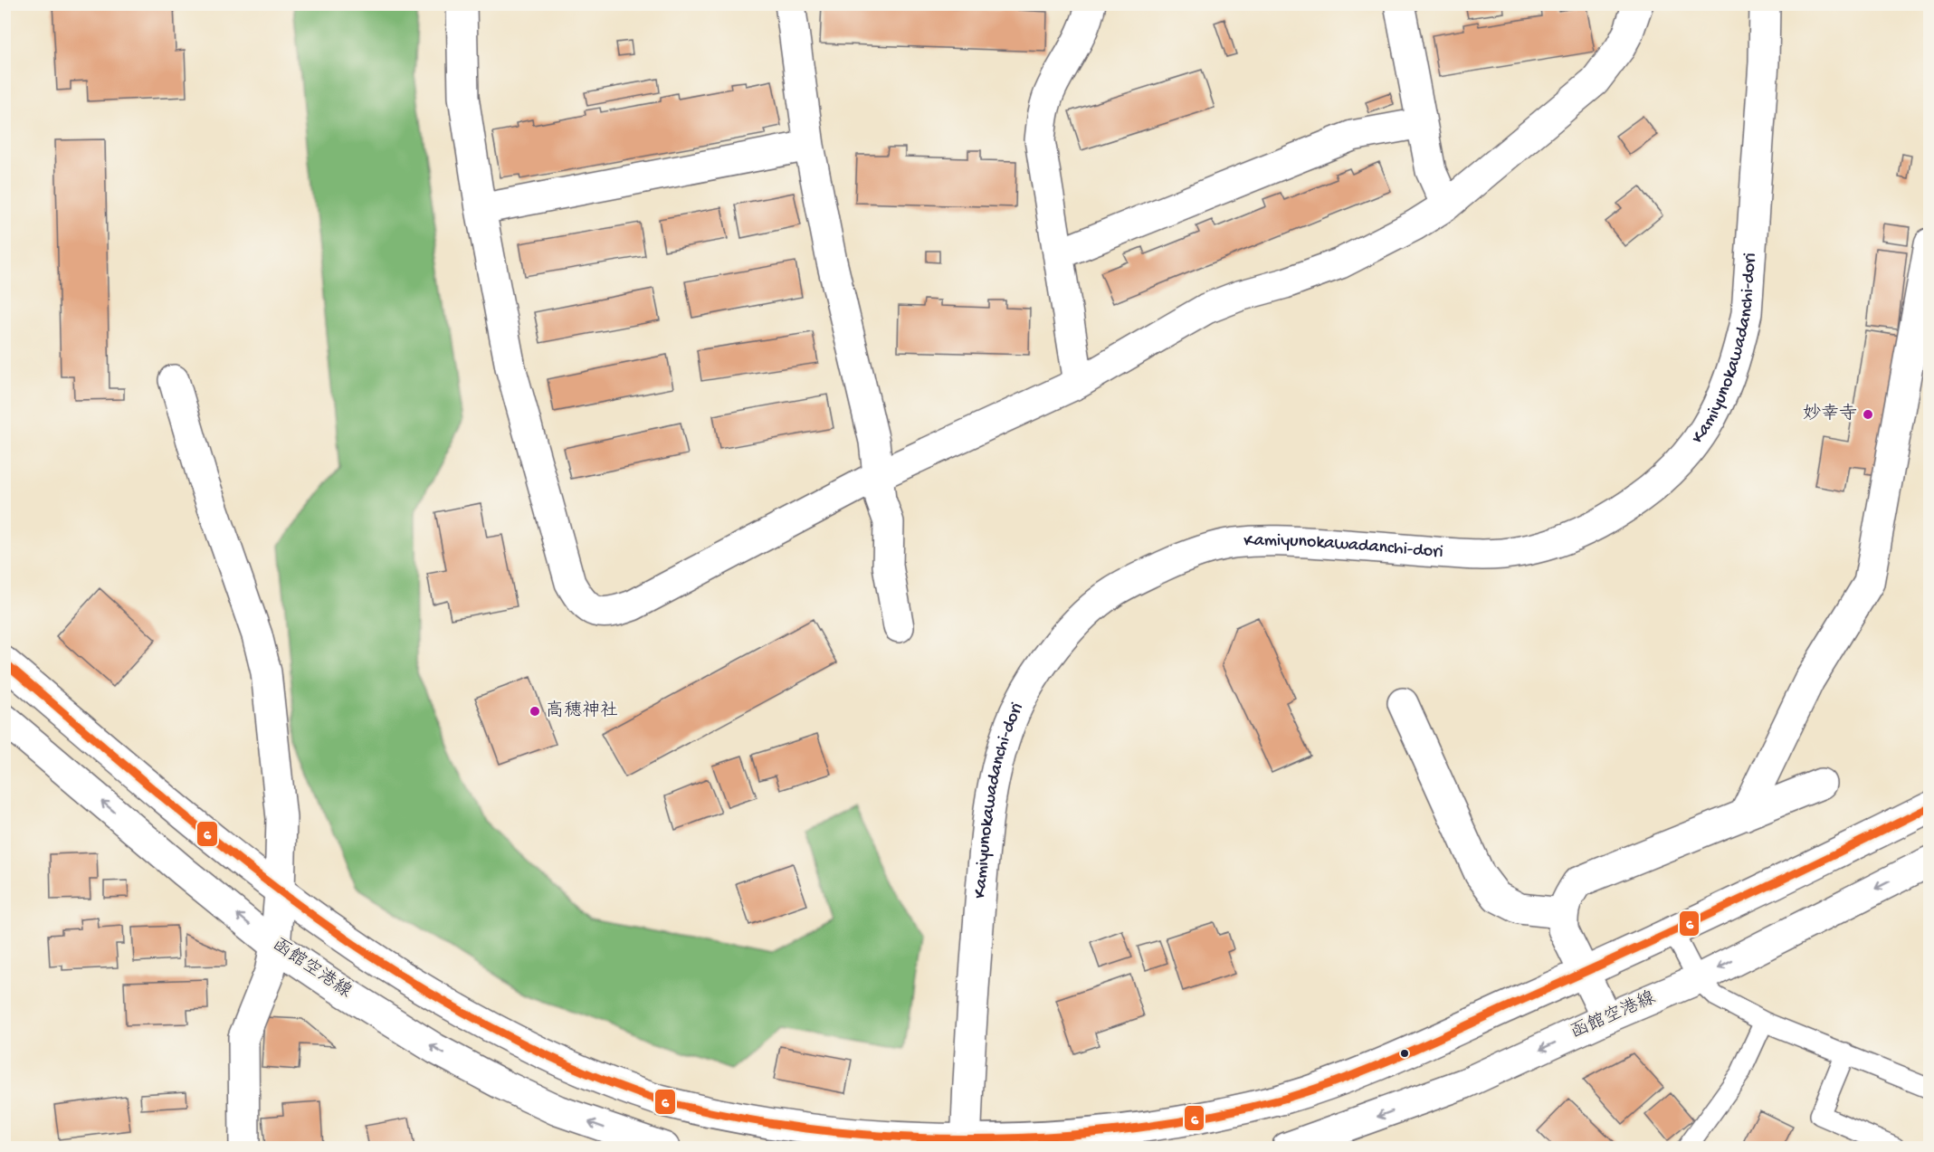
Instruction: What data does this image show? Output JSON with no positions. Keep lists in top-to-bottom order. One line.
{"streets":{"street":["Kamiyunokawadanchi-dori","函館空港線"]},"places":["妙幸寺","高穂神社"],"lines":["transit line 6"]}
